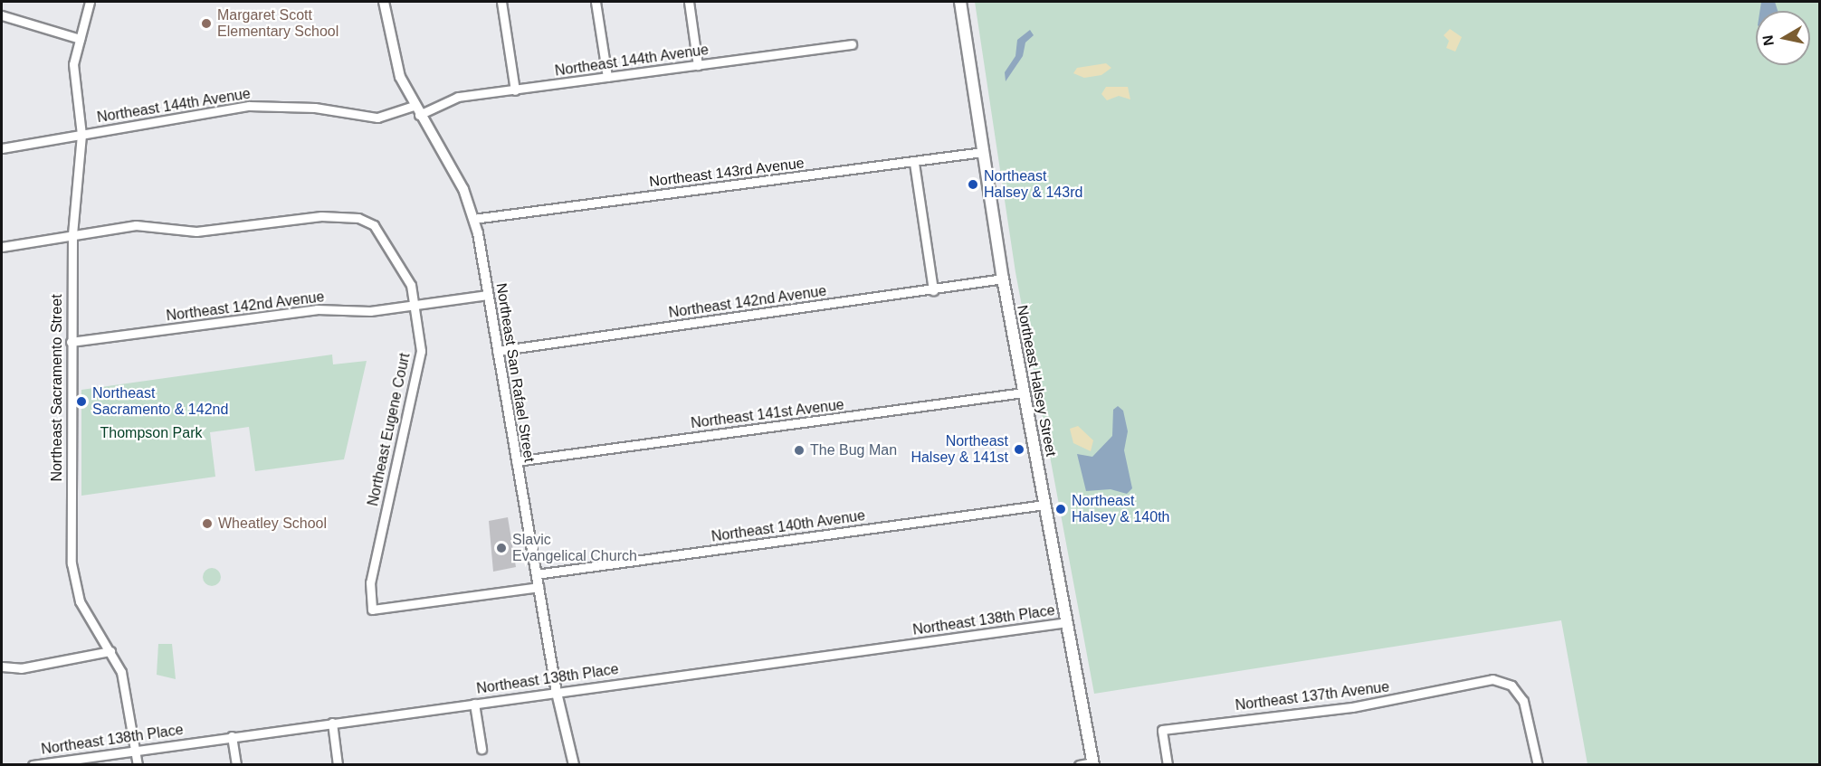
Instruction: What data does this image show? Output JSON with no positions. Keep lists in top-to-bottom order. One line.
{"streets":{"main road":["Northeast Halsey Street"],"street":["Northeast 144th Avenue","Northeast 143rd Avenue","Northeast 142nd Avenue","Northeast San Rafael Street","Northeast Sacramento Street","Northeast 141st Avenue","Northeast Eugene Court","Northeast 140th Avenue","Northeast 138th Place","Northeast 137th Avenue"]},"crossings":[["Northeast 144th Avenue","Northeast San Rafael Street"],["Northeast 144th Avenue","Northeast Sacramento Street"],["Northeast 143rd Avenue","Northeast San Rafael Street"],["Northeast 143rd Avenue","Northeast Halsey Street"],["Northeast 142nd Avenue","Northeast San Rafael Street"],["Northeast 142nd Avenue","Northeast Halsey Street"],["Northeast 142nd Avenue","Northeast Sacramento Street"],["Northeast 142nd Avenue","Northeast Eugene Court"],["Northeast San Rafael Street","Northeast 141st Avenue"],["Northeast San Rafael Street","Northeast Eugene Court"],["Northeast San Rafael Street","Northeast 140th Avenue"],["Northeast San Rafael Street","Northeast 138th Place"],["Northeast Halsey Street","Northeast 141st Avenue"],["Northeast Halsey Street","Northeast 140th Avenue"],["Northeast Halsey Street","Northeast 138th Place"],["Northeast Sacramento Street","Northeast Eugene Court"],["Northeast Sacramento Street","Northeast 138th Place"]],"parks":["Thompson Park"],"places":["Margaret Scott Elementary School","Northeast Halsey & 143rd","Northeast Sacramento & 142nd","Northeast Halsey & 141st","The Bug Man","Northeast Halsey & 140th","Wheatley School","Slavic Evangelical Church"],"north":"left"}
